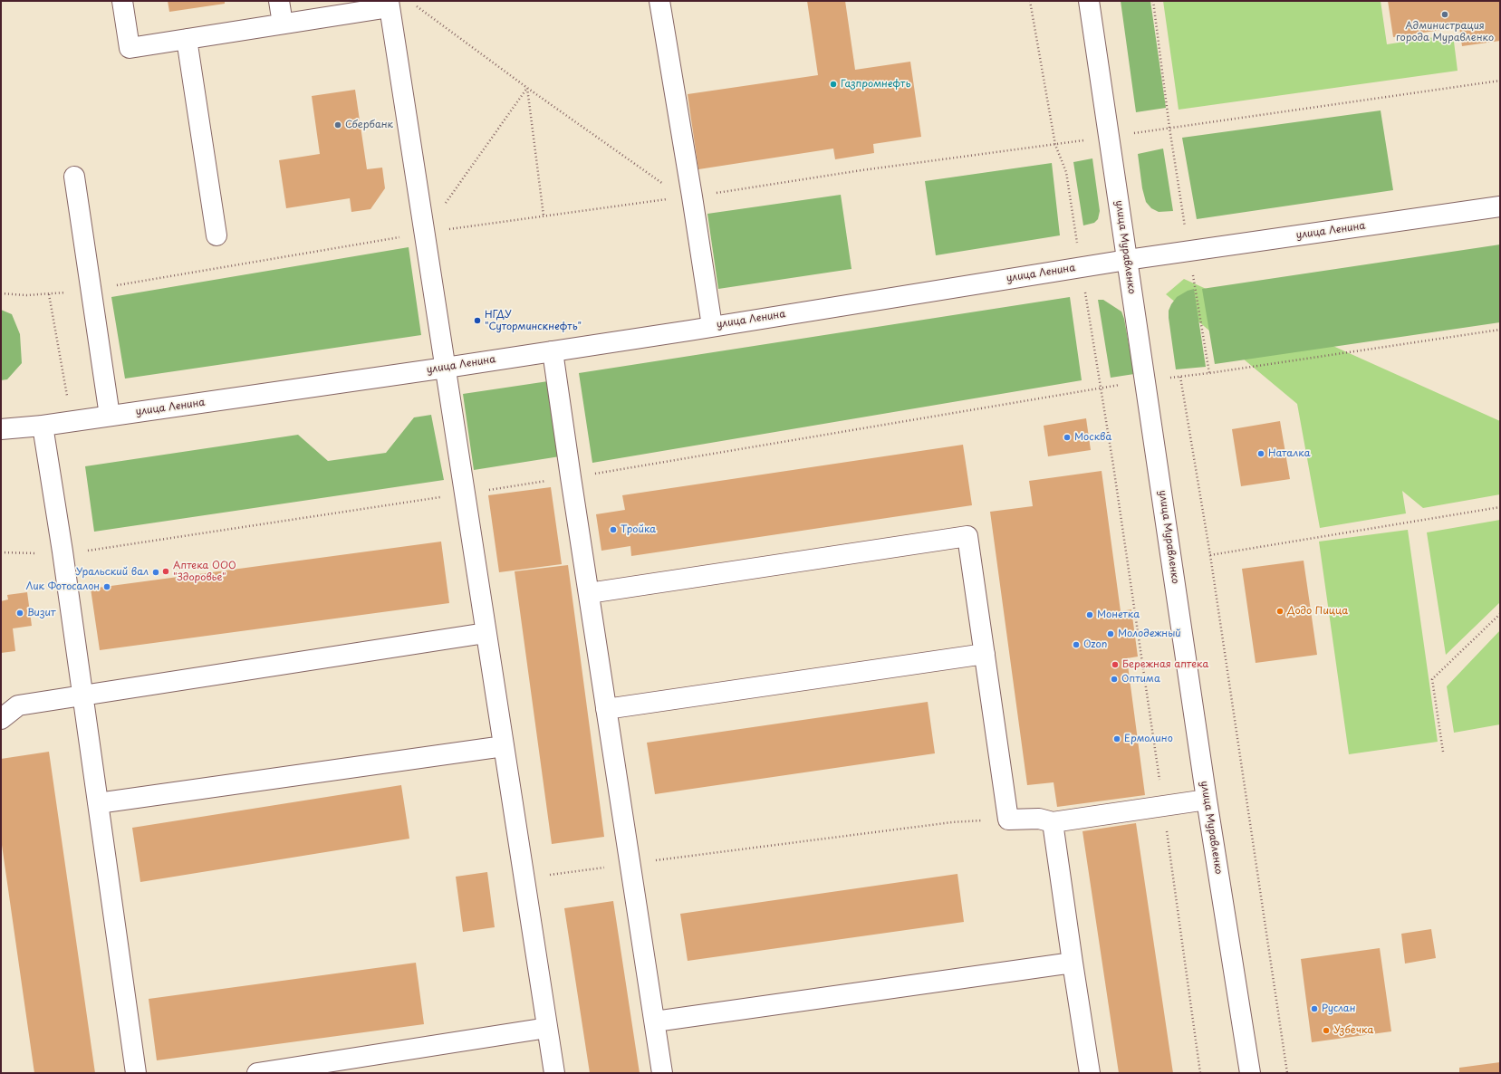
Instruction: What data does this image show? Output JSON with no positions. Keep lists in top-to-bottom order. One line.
{"streets":{"street":["улица Ленина","улица Муравленко"]},"crossings":[["улица Ленина","улица Муравленко"]],"places":["Администрация города Муравленко","Газпромнефть","Сбербанк","НГДУ \"Суторминскнефть\"","Москва","Наталка","Тройка","Аптека ООО \"Здоровье\"","Уральский вал","Лик Фотосалон","Додо Пицца","Визит","Монетка","Молодежный","Ozon","Бережная аптека","Оптима","Ермолино","Руслан","Узбечка"]}
